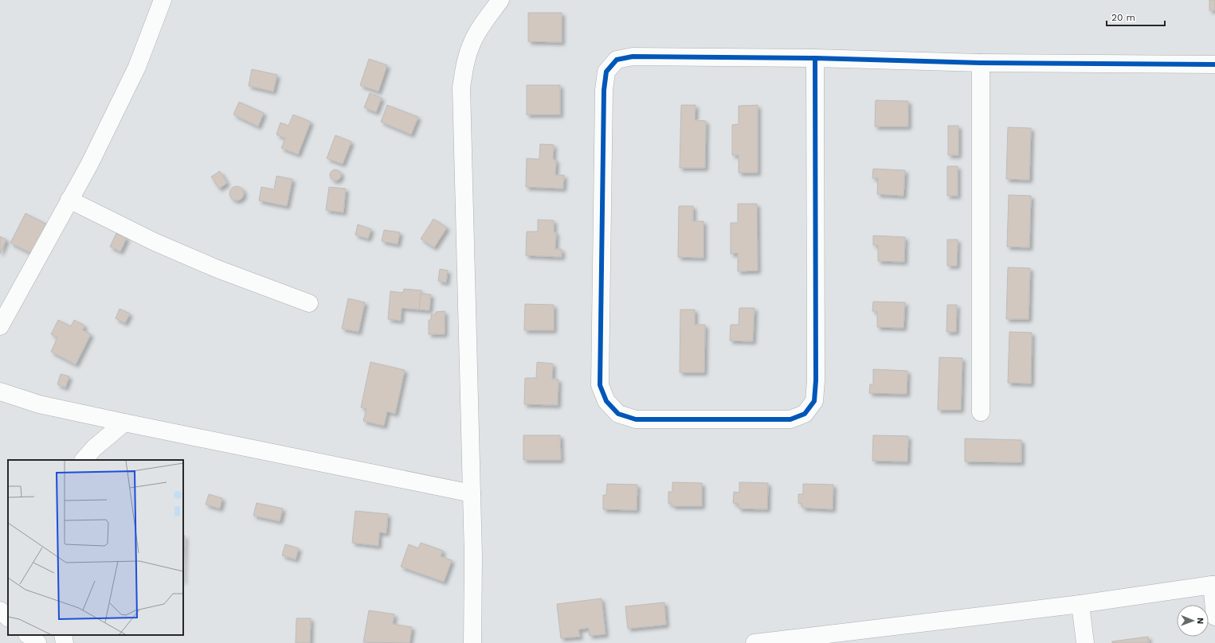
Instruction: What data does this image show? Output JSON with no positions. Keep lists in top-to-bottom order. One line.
{"scale_bar":"20 m","north":"right"}
